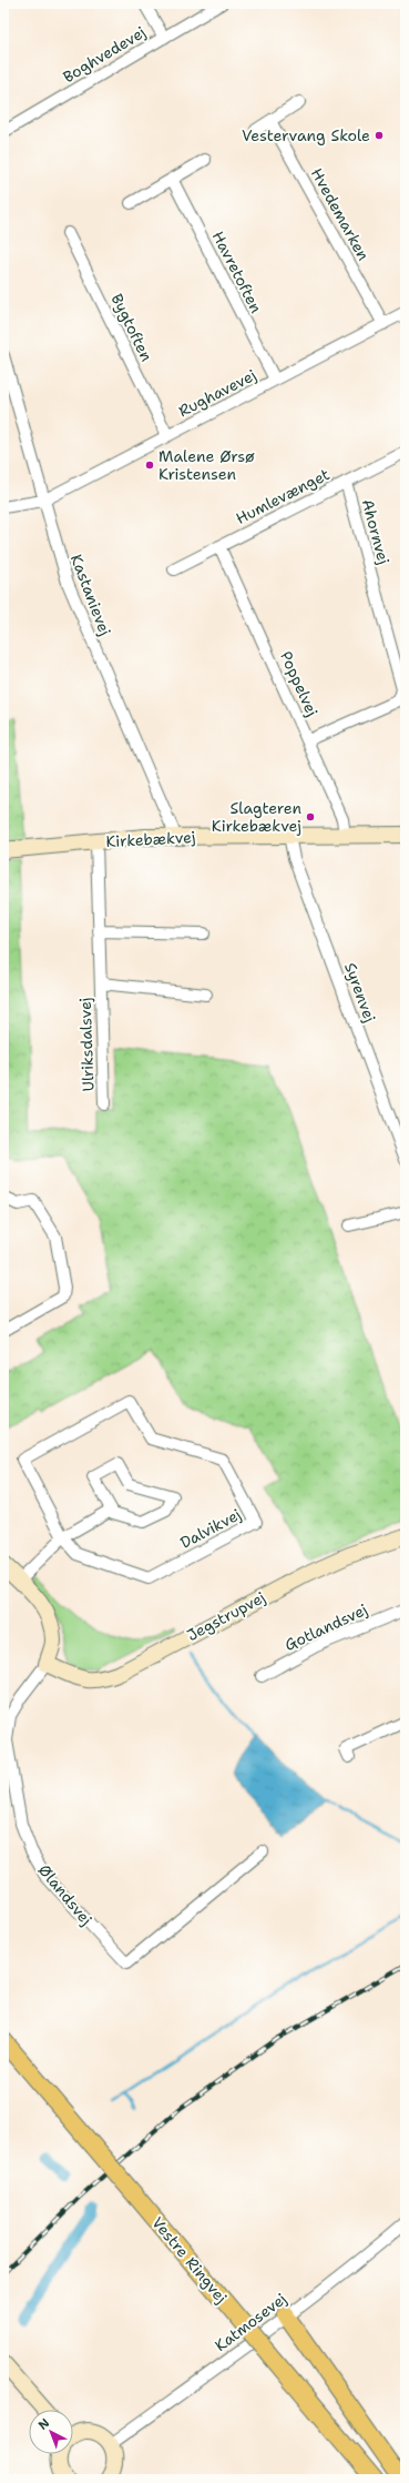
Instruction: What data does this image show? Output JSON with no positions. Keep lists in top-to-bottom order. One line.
{"streets":{"main road":["Vestre Ringvej"],"street":["Boghvedevej","Hvedemarken","Havretoften","Bygtoften","Rughavevej","Humlevænget","Ahornvej","Kastanievej","Poppelvej","Kirkebækvej","Syrenvej","Ulriksdalsvej","Dalvikvej","Jegstrupvej","Gotlandsvej","Ølandsvej","Katmosevej"]},"crossings":[["Hvedemarken","Rughavevej"],["Havretoften","Rughavevej"],["Bygtoften","Rughavevej"],["Rughavevej","Kastanievej"],["Humlevænget","Ahornvej"],["Humlevænget","Poppelvej"],["Ahornvej","Poppelvej"],["Kastanievej","Kirkebækvej"],["Poppelvej","Kirkebækvej"],["Kirkebækvej","Syrenvej"],["Kirkebækvej","Ulriksdalsvej"],["Jegstrupvej","Ølandsvej"]],"places":["Vestervang Skole","Malene Ørsø Kristensen","Slagteren Kirkebækvej"],"north":"top left"}
